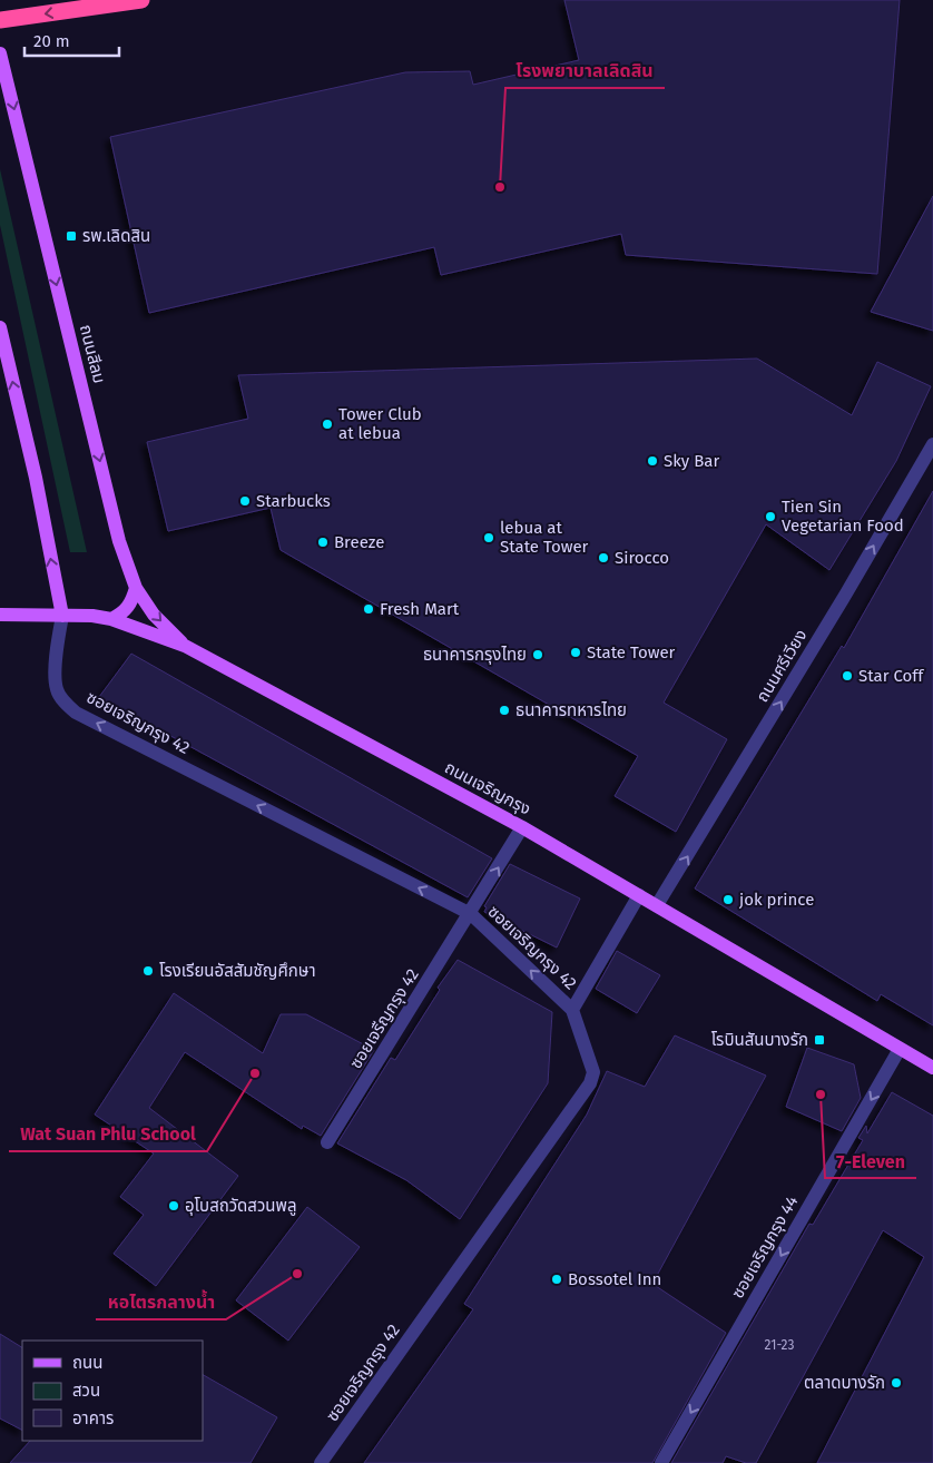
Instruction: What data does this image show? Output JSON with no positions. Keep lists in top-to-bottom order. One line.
{"streets":{"main road":["ถนนสีลม","ถนนเจริญกรุง"],"street":["ถนนศรีเวียง","ซอยเจริญกรุง 42","ซอยเจรืญกรุง 42","ซอยเจริญกรุง 44"]},"crossings":[["ถนนสีลม","ถนนเจริญกรุง"],["ถนนศรีเวียง","ถนนเจริญกรุง"],["ซอยเจริญกรุง 42","ถนนเจริญกรุง"],["ซอยเจริญกรุง 42","ซอยเจรืญกรุง 42"],["ถนนเจริญกรุง","ซอยเจรืญกรุง 42"],["ถนนเจริญกรุง","ซอยเจริญกรุง 44"]],"one_way":["ถนนศรีเวียง","ซอยเจริญกรุง 42","ซอยเจริญกรุง 44"],"places":{"other":["โรงพยาบาลเลิดสิน","Tower Club at lebua","Sky Bar","Starbucks","Tien Sin Vegetarian Food","lebua at State Tower","Breeze","Sirocco","Fresh Mart","State Tower","ธนาคารกรุงไทย","Star Coff","ธนาคารทหารไทย","jok prince","โรงเรียนอัสสัมชัญศึกษา","Wat Suan Phlu School","7-Eleven","อุโบสถวัดสวนพลู","หอไตรกลางน้ำ","Bossotel Inn","ตลาดบางรัก"],"transit":["รพ.เลิดสิน","โรบินสันบางรัก"]},"house_numbers":["21-23"],"legend":["ถนน","สวน","อาคาร"],"scale_bar":"20 m"}
